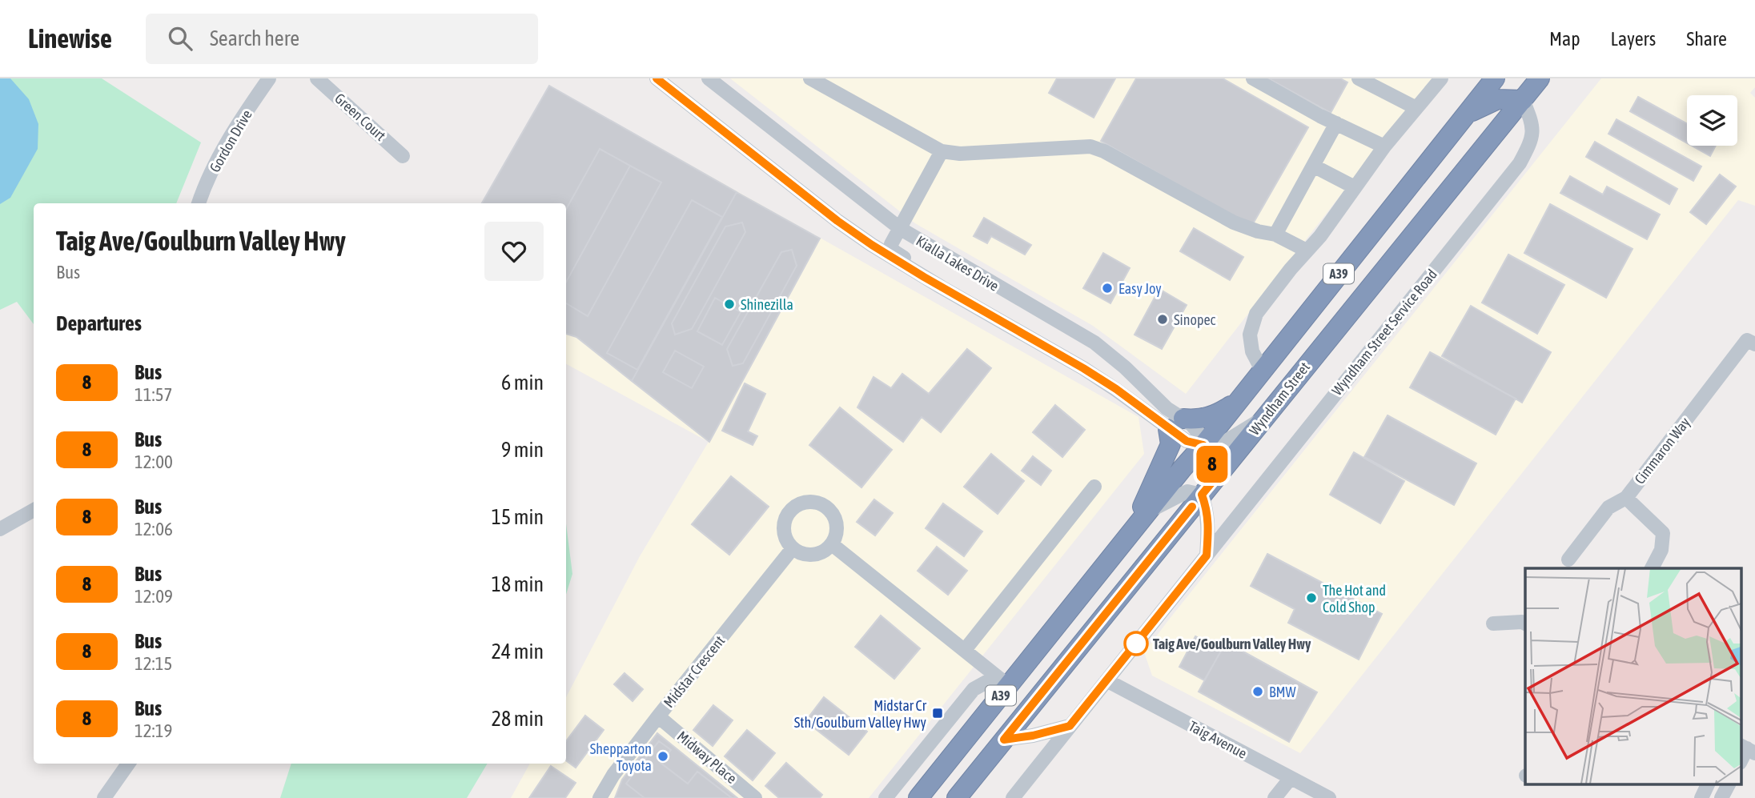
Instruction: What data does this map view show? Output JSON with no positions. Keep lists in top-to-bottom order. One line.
{"streets":{"highway":["A39","Wyndham Street"],"street":["Green Court","Gordon Drive","Kialla Lakes Drive","Wyndham Street Service Road","Cimmaron Way","Midstar Crescent","Taig Avenue","Midway Place"]},"crossings":[["Kialla Lakes Drive","A39"],["Wyndham Street Service Road","Wyndham Street"],["Wyndham Street Service Road","Taig Avenue"],["Midstar Crescent","Midway Place"]],"places":{"other":["Easy Joy","Shinezilla","Sinopec","The Hot and Cold Shop","Taig Ave/Goulburn Valley Hwy","BMW","Shepparton Toyota"],"transit":["Midstar Cr Sth/Goulburn Valley Hwy"]},"lines":["bus line 8"],"page":{"header":"Linewise","search":"Search here","nav":["Map","Layers","Share"],"on_map":"8","heading":[["Taig Ave/Goulburn Valley Hwy","Bus"],"Departures"],"list":[{"mark":"8","name":"Bus","note":"11:57","value":"6 min"},{"mark":"8","name":"Bus","note":"12:00","value":"9 min"},{"mark":"8","name":"Bus","note":"12:06","value":"15 min"},{"mark":"8","name":"Bus","note":"12:09","value":"18 min"},{"mark":"8","name":"Bus","note":"12:15","value":"24 min"},{"mark":"8","name":"Bus","note":"12:19","value":"28 min"}]}}
